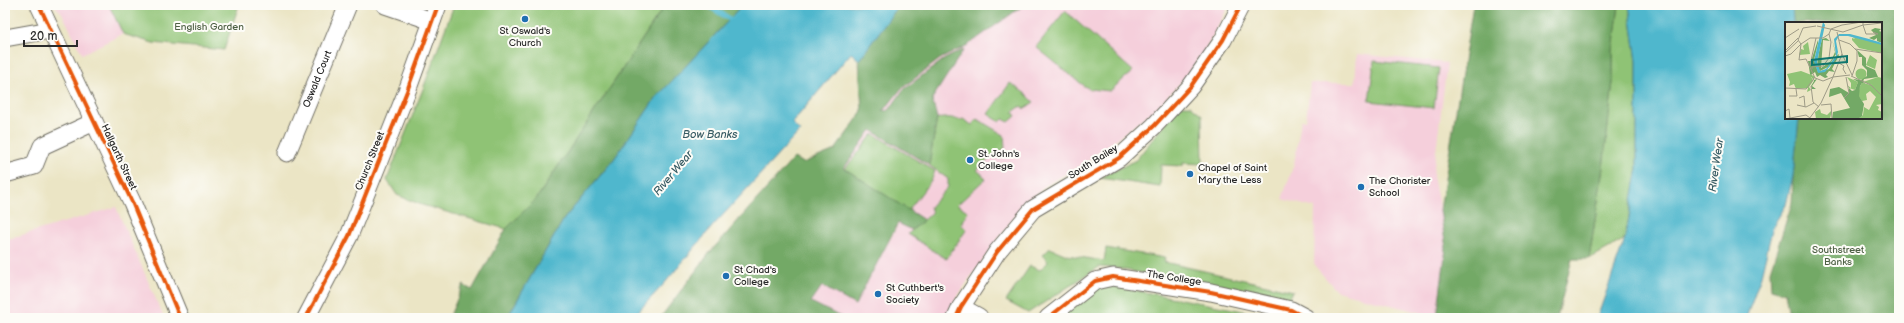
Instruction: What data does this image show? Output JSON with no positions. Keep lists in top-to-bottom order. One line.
{"streets":{"street":["Oswald Court","Hallgarth Street","Church Street","South Bailey","The College"]},"water":["Bow Banks","River Wear"],"parks":["English Garden","Southstreet Banks"],"places":["St Oswald's Church","St. John's College","Chapel of Saint Mary the Less","The Chorister School","St Chad's College","St Cuthbert's Society"],"scale_bar":"20 m"}
